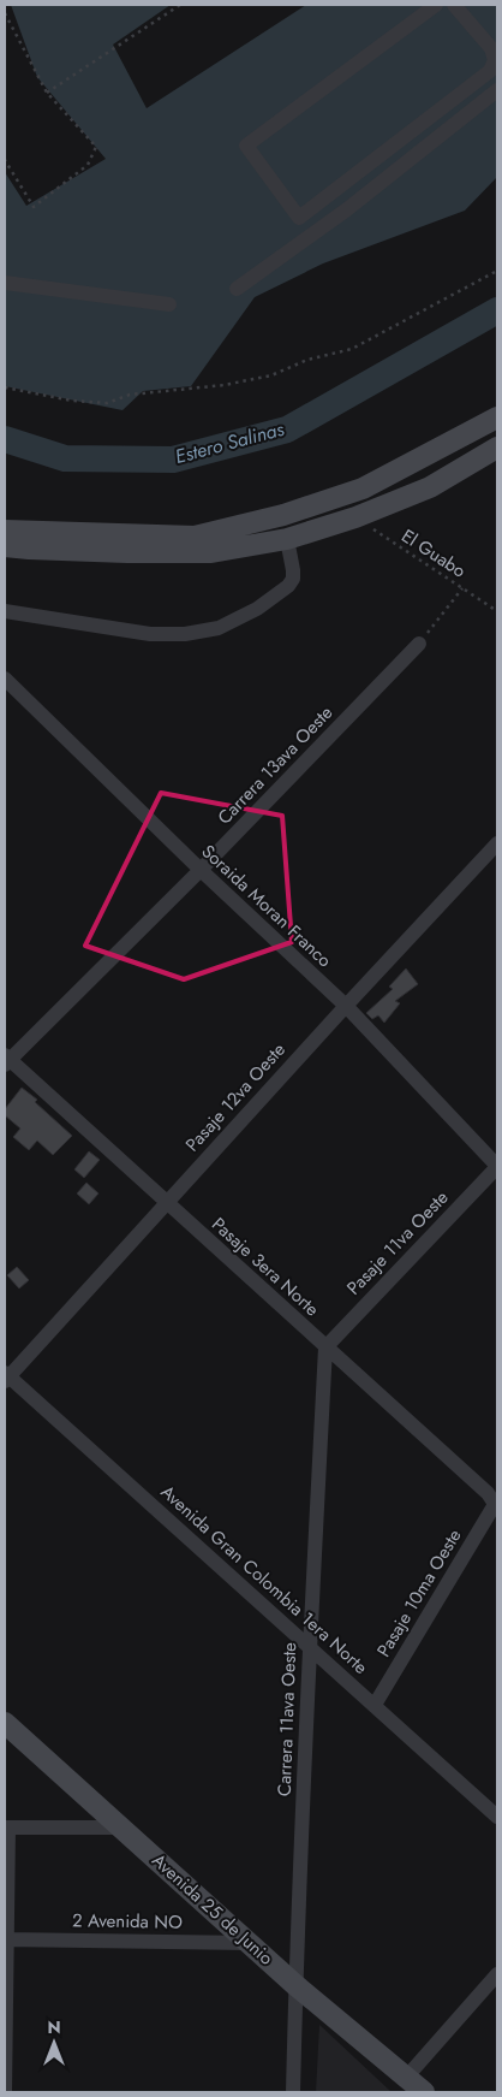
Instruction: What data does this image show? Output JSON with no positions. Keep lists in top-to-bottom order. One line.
{"streets":{"main road":["Avenida 25 de Junio"],"street":["Carrera 13ava Oeste","Soraida Moran Franco","Pasaje 12va Oeste","Pasaje 11va Oeste","Pasaje 3era Norte","Avenida Gran Colombia 1era Norte","Pasaje 10ma Oeste","Carrera 11ava Oeste","2 Avenida NO"],"path":["El Guabo"]},"crossings":[["Carrera 13ava Oeste","Soraida Moran Franco"],["Carrera 13ava Oeste","Pasaje 3era Norte"],["Soraida Moran Franco","Pasaje 12va Oeste"],["Soraida Moran Franco","Pasaje 11va Oeste"],["Pasaje 12va Oeste","Pasaje 3era Norte"],["Pasaje 12va Oeste","Avenida Gran Colombia 1era Norte"],["Pasaje 11va Oeste","Pasaje 3era Norte"],["Pasaje 11va Oeste","Carrera 11ava Oeste"],["Pasaje 3era Norte","Pasaje 10ma Oeste"],["Pasaje 3era Norte","Carrera 11ava Oeste"],["Avenida Gran Colombia 1era Norte","Pasaje 10ma Oeste"],["Avenida Gran Colombia 1era Norte","Carrera 11ava Oeste"],["Carrera 11ava Oeste","Avenida 25 de Junio"],["Avenida 25 de Junio","2 Avenida NO"]],"water":["Estero Salinas"],"north":"top"}
